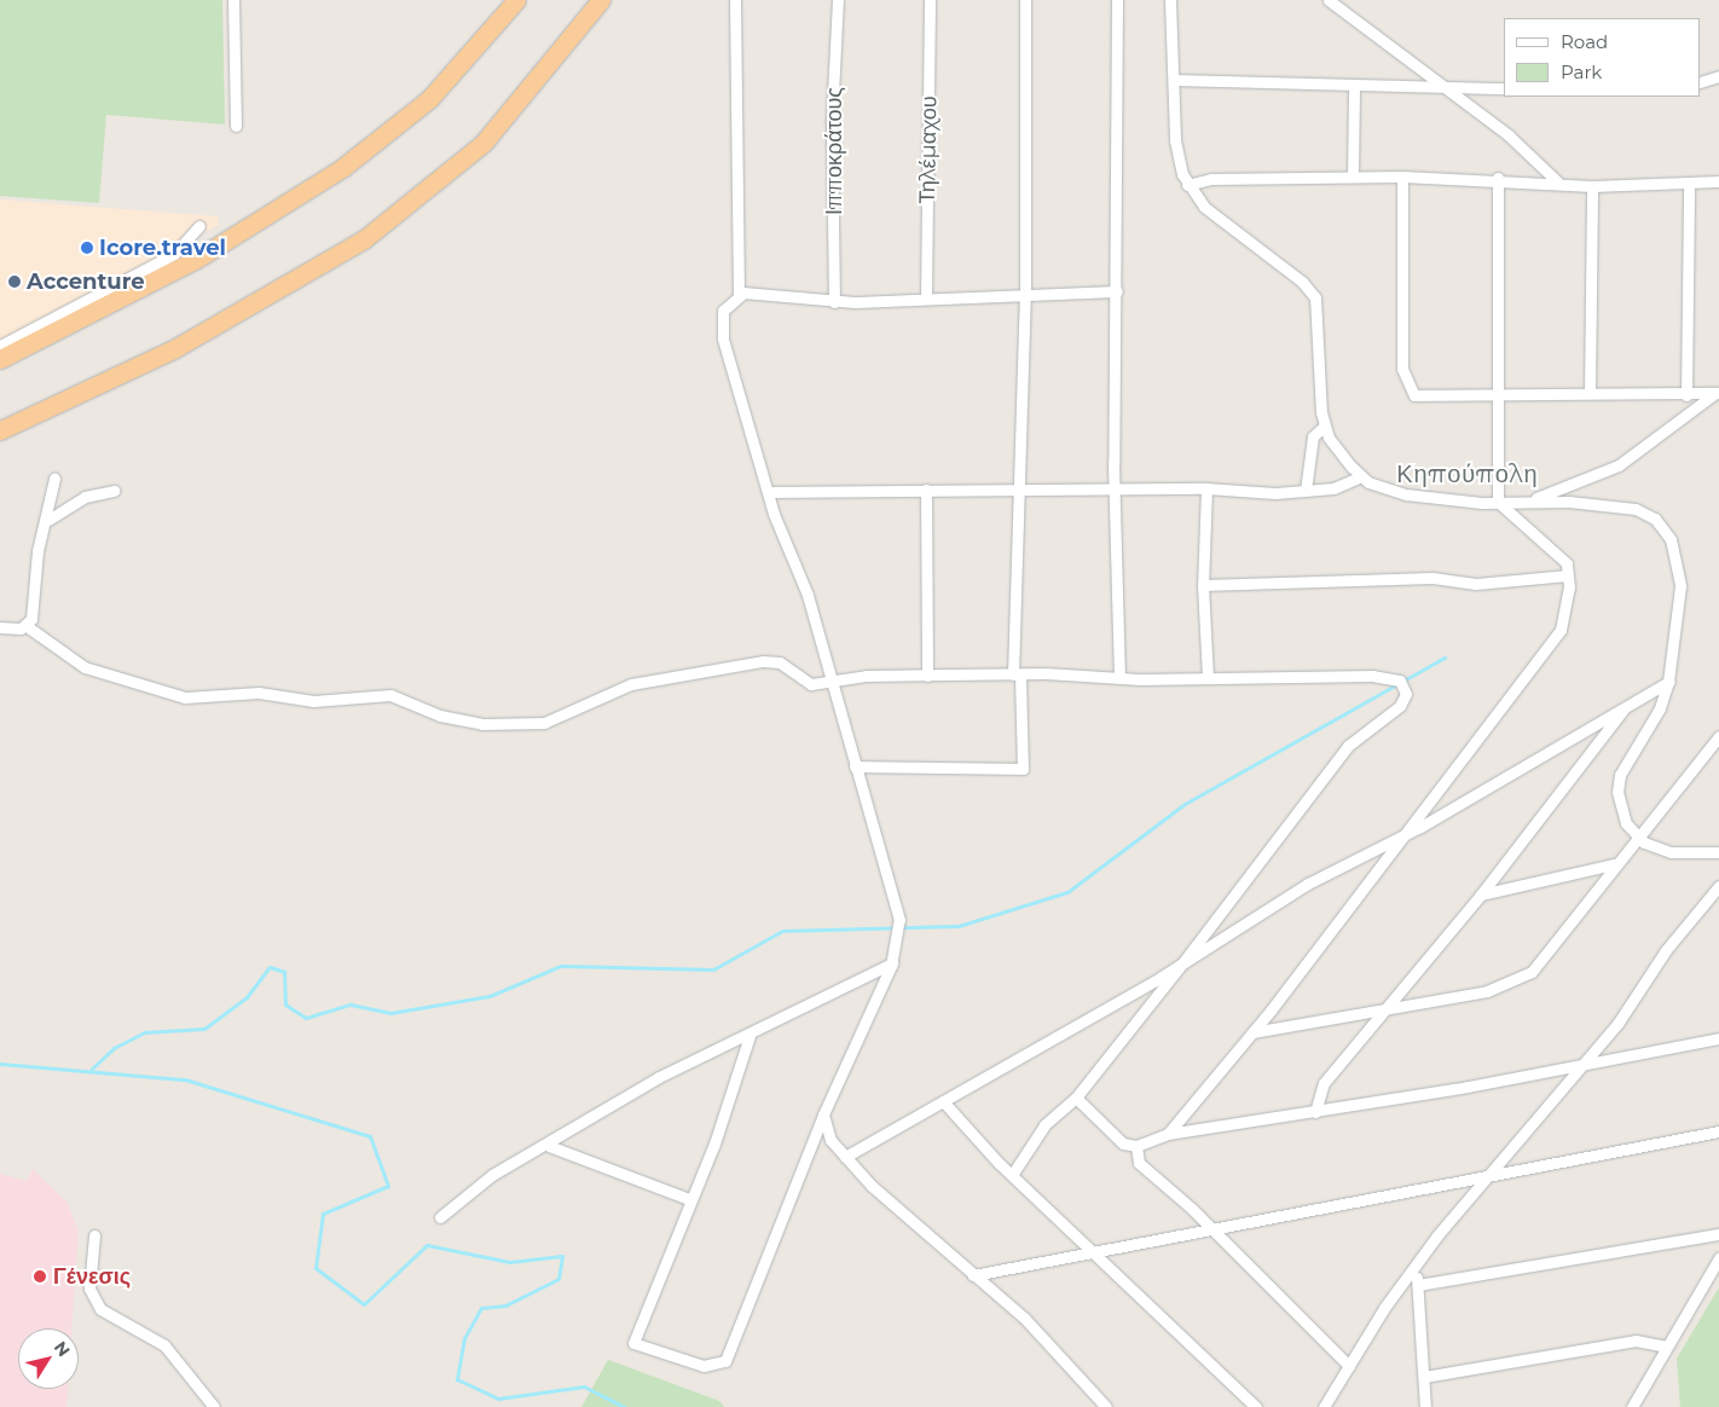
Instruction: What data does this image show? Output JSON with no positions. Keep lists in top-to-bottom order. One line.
{"streets":{"street":["Τηλέμαχου","Ιπποκράτους"]},"districts":["Κηπούπολη"],"places":["Icore.travel","Accenture","Γένεσις"],"legend":["Road","Park"],"north":"top right"}
